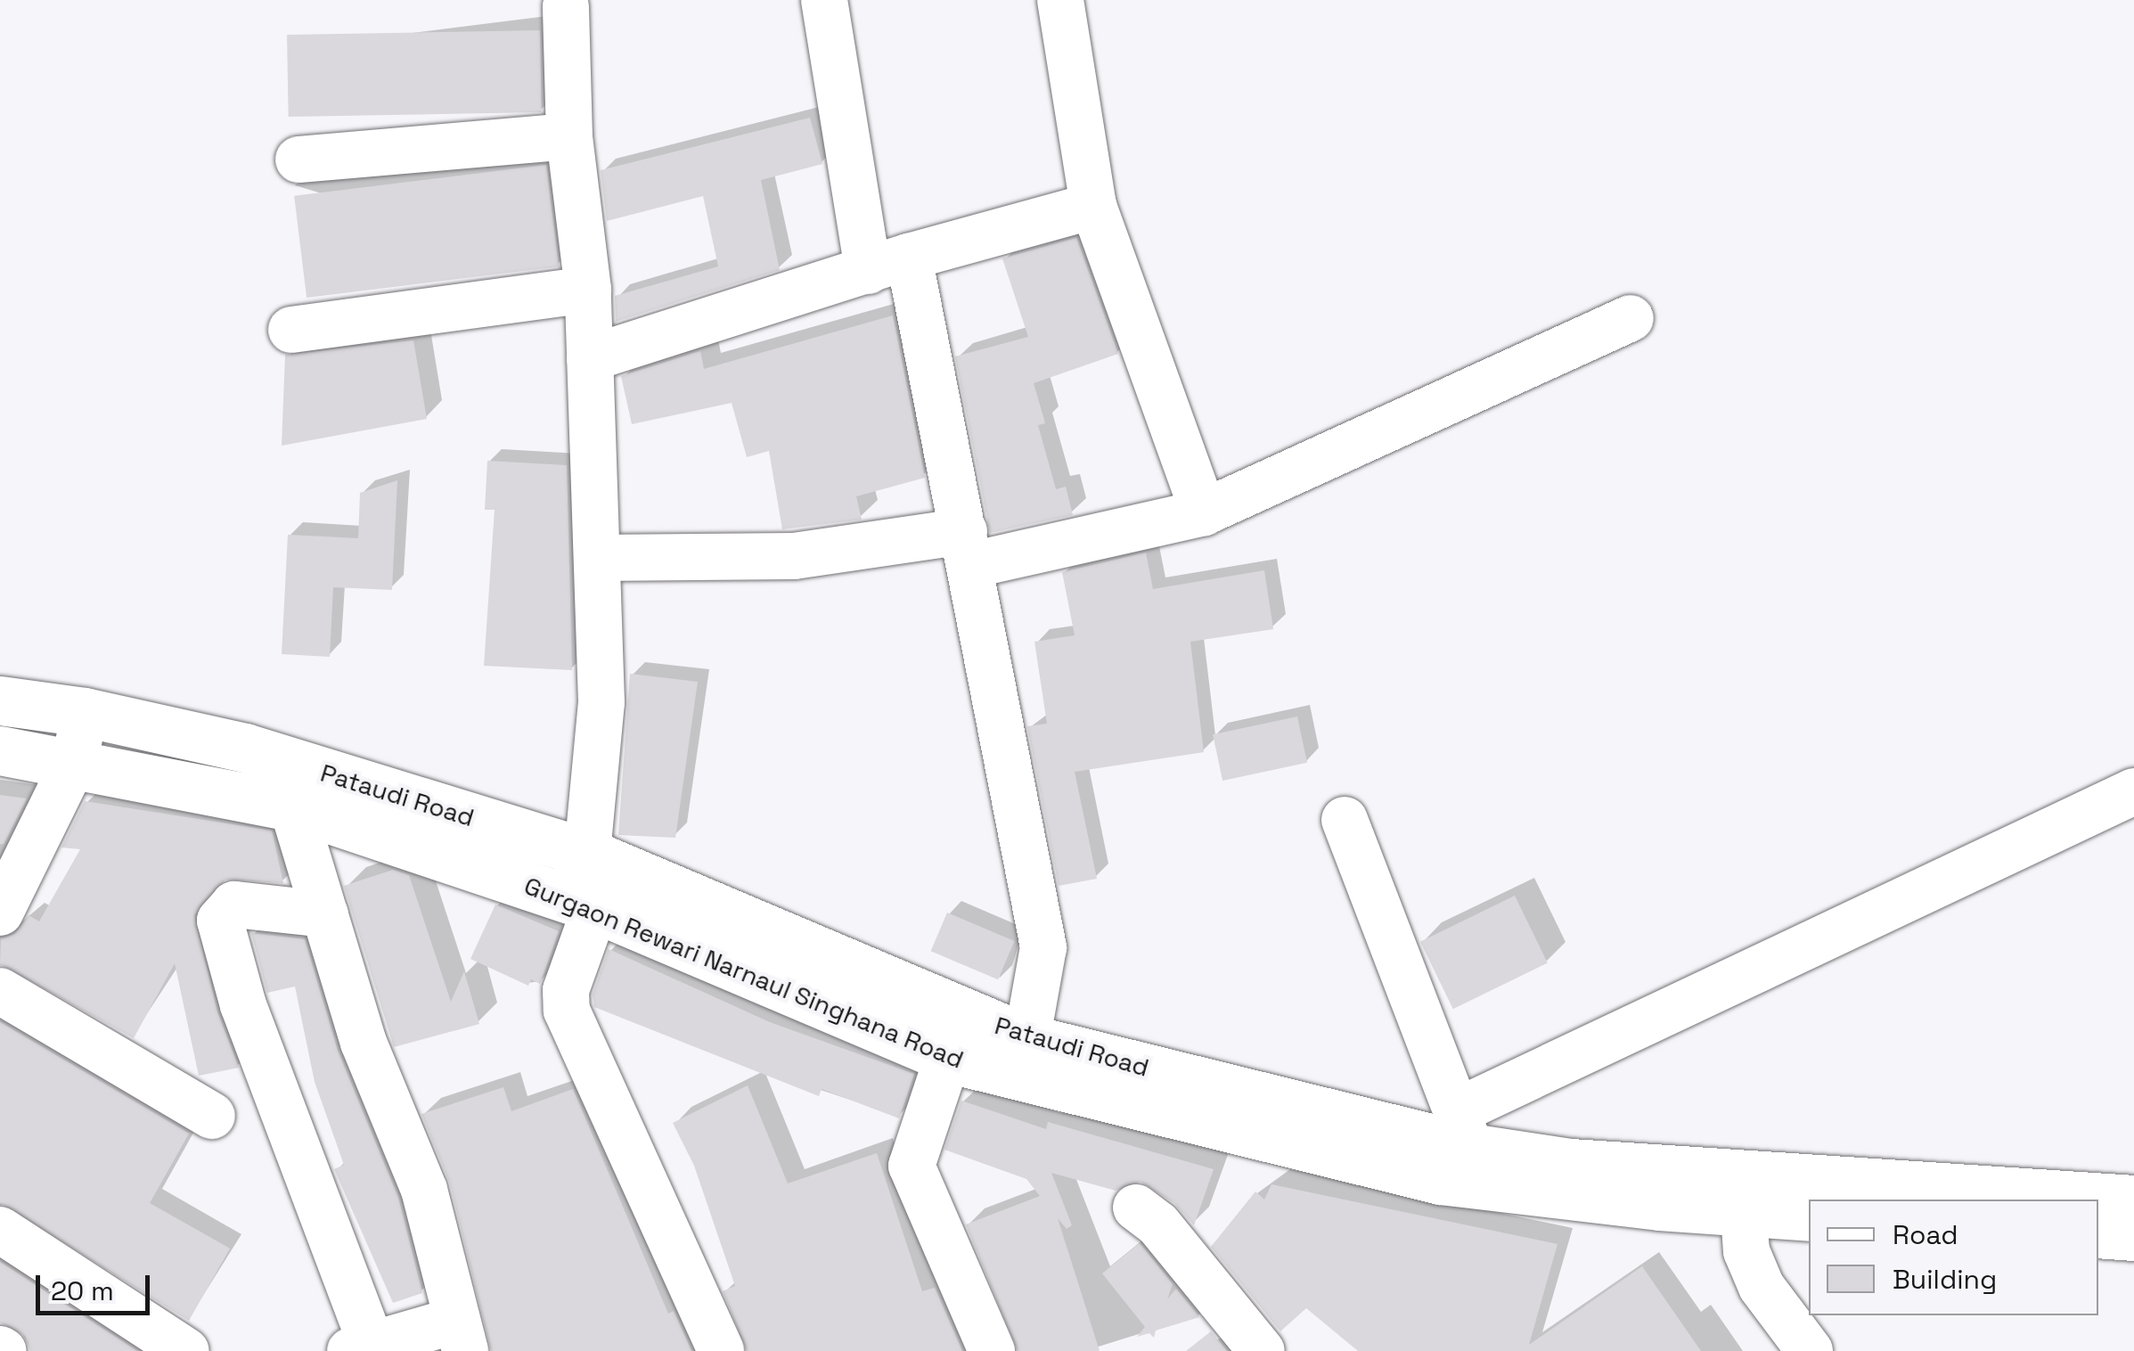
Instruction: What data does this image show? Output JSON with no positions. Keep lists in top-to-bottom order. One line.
{"streets":{"main road":["Pataudi Road","Gurgaon Rewari Narnaul Singhana Road"]},"crossings":[["Pataudi Road","Gurgaon Rewari Narnaul Singhana Road"]],"legend":["Road","Building"],"scale_bar":"20 m"}
